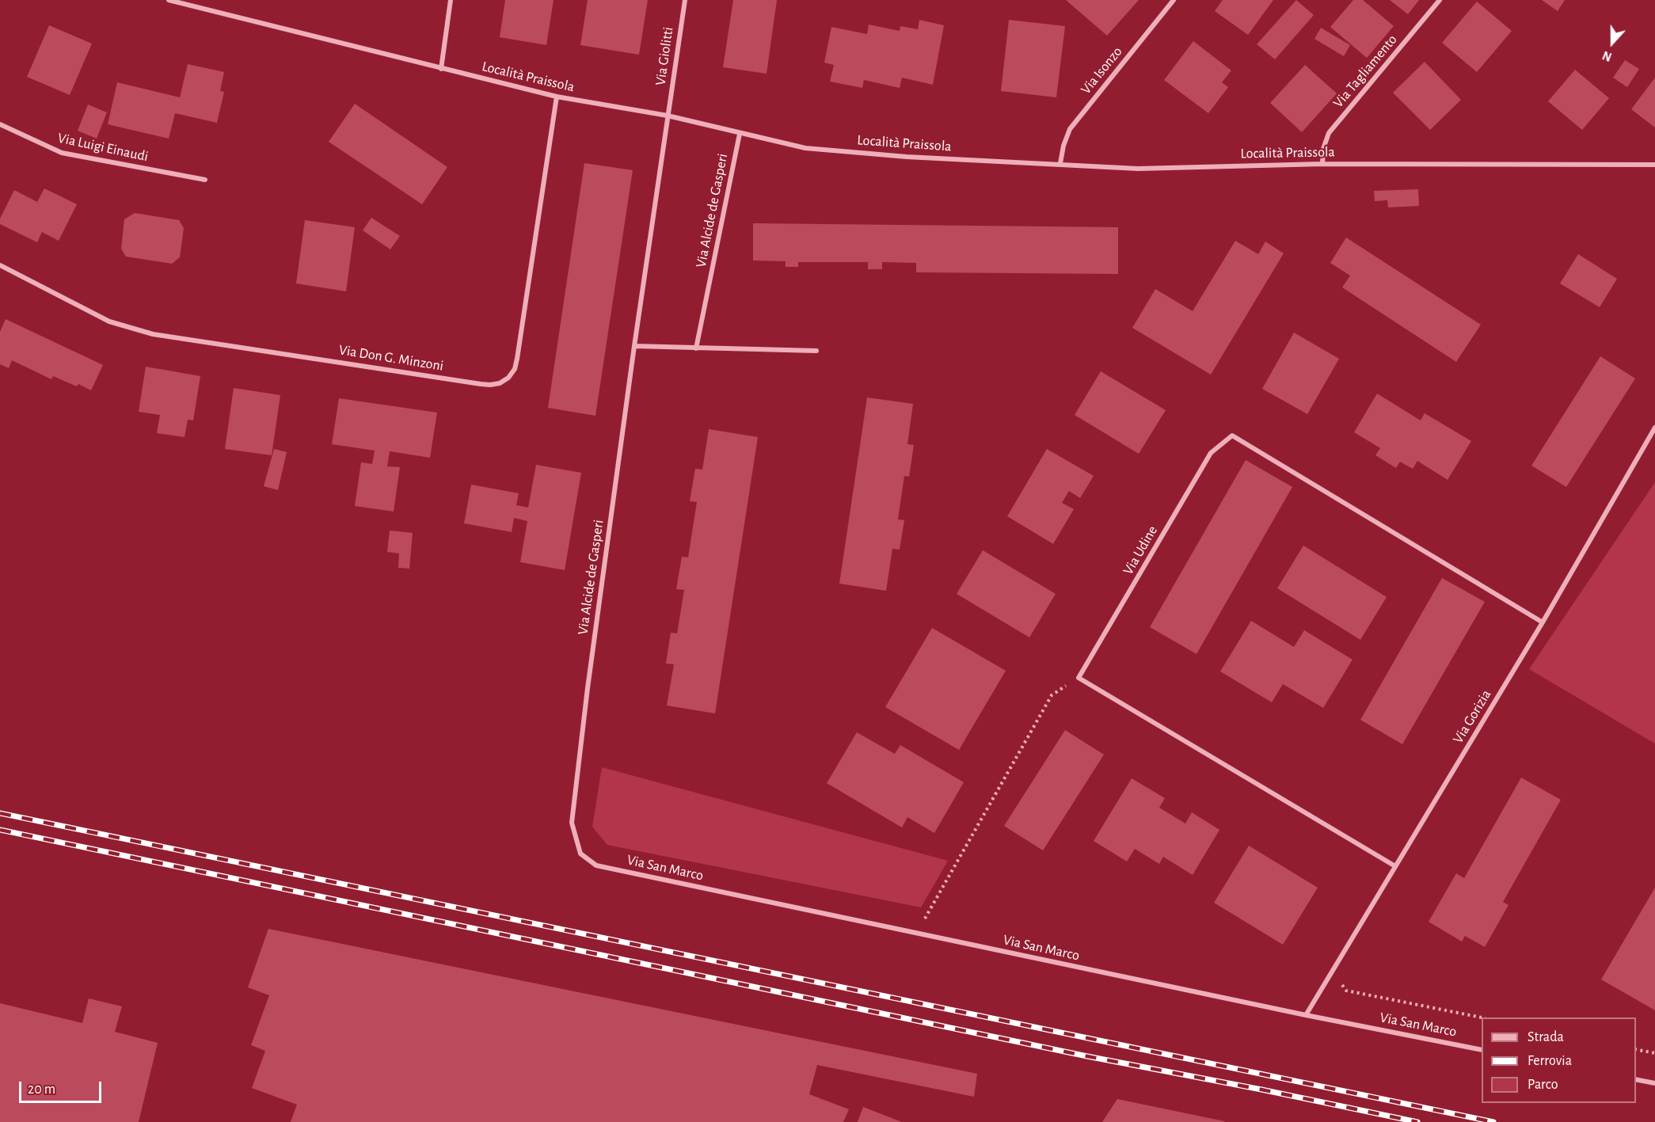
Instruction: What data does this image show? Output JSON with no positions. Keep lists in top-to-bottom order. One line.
{"streets":{"street":["Via Giolitti","Via Isonzo","Via Tagliamento","Località Praissola","Via Luigi Einaudi","Via Alcide de Gasperi","Via Don G. Minzoni","Via Udine","Via Gorizia","Via San Marco"]},"crossings":[["Via Giolitti","Località Praissola"],["Via Giolitti","Via Alcide de Gasperi"],["Via Isonzo","Località Praissola"],["Via Tagliamento","Località Praissola"],["Località Praissola","Via Alcide de Gasperi"],["Località Praissola","Via Don G. Minzoni"],["Via Alcide de Gasperi","Via San Marco"],["Via Udine","Via Gorizia"],["Via Gorizia","Via San Marco"]],"legend":["Strada","Ferrovia","Parco"],"scale_bar":"20 m","north":"bottom"}
